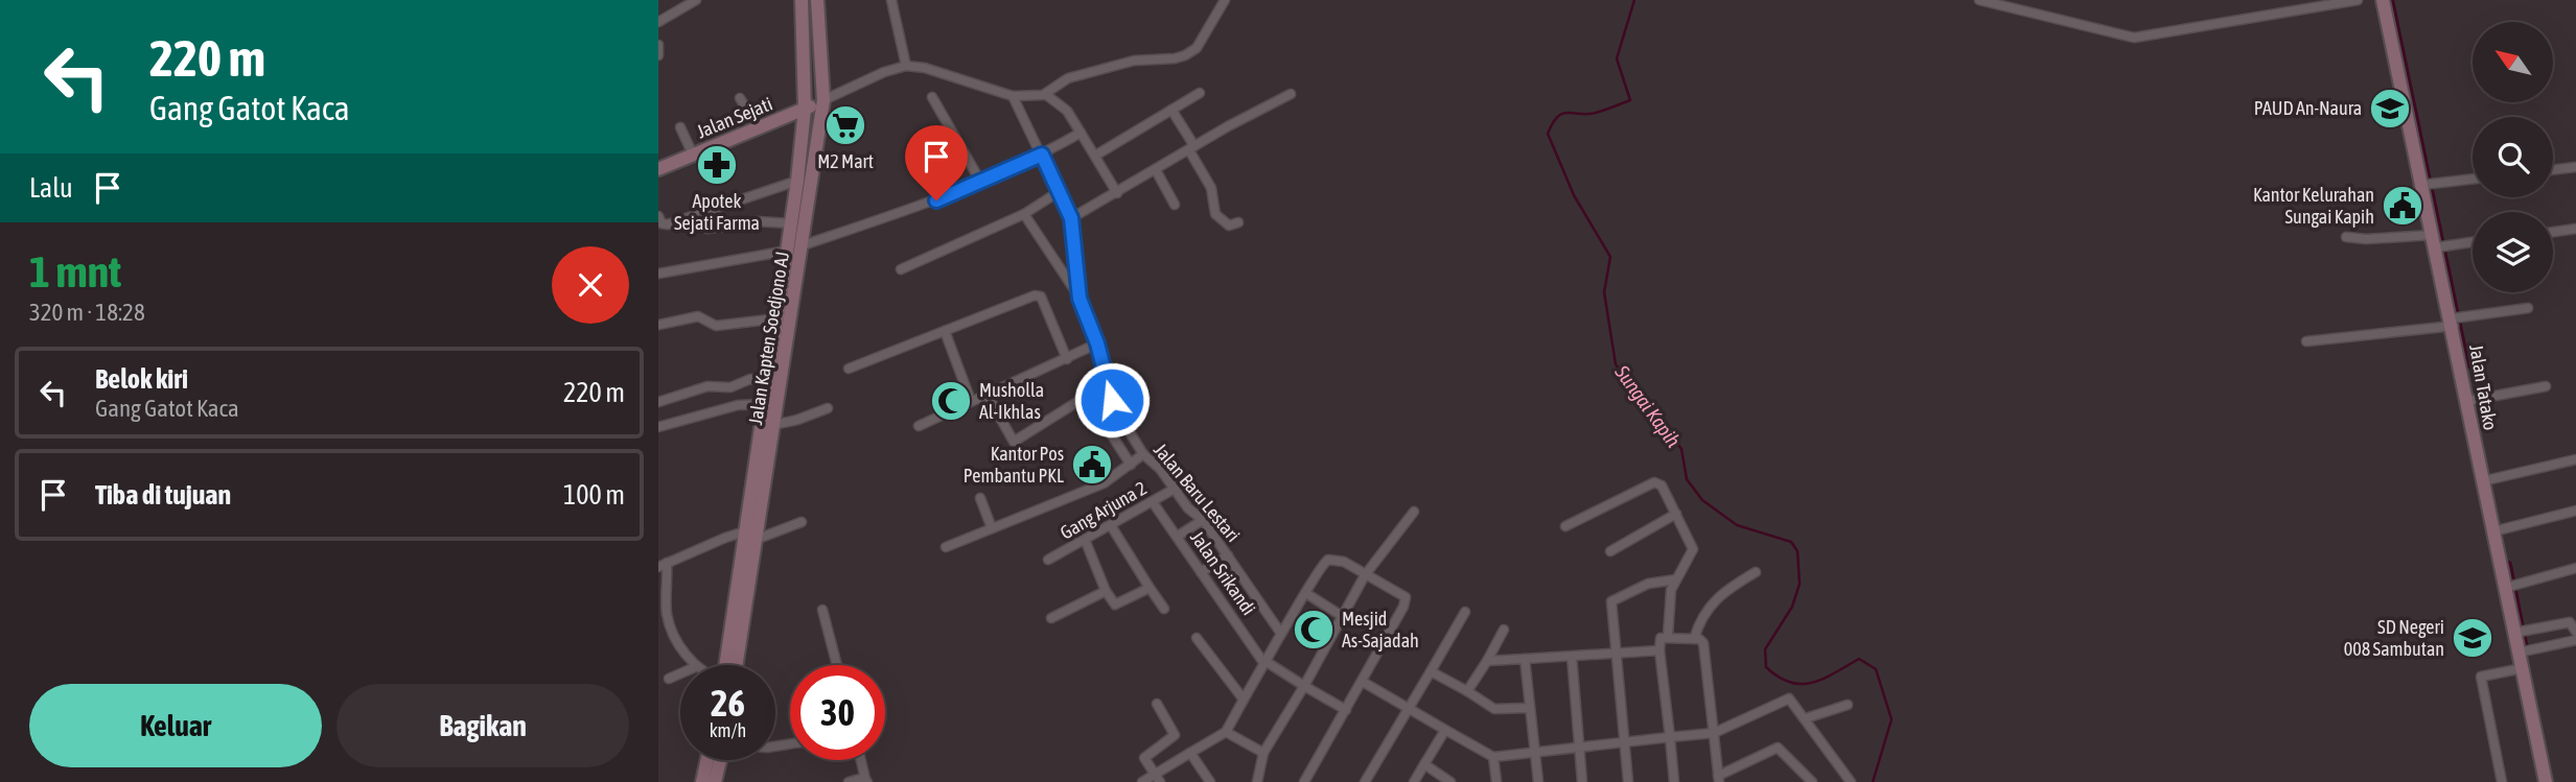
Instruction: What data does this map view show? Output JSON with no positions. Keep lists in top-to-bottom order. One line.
{"streets":{"main road":["Jalan Sejati","Jalan Kapten Soedjono AJ","Jalan Tatako"],"street":["Jalan Baru Lestari","Gang Arjuna 2","Jalan Srikandi"]},"crossings":[["Jalan Sejati","Jalan Kapten Soedjono AJ"],["Jalan Baru Lestari","Gang Arjuna 2"],["Gang Arjuna 2","Jalan Srikandi"]],"water":["Sungai Kapih"],"places":{"school or university":["PAUD An-Naura","SD Negeri 008 Sambutan"],"supermarket":["M2 Mart"],"pharmacy":["Apotek Sejati Farma"],"public building":["Kantor Kelurahan Sungai Kapih","Kantor Pos Pembantu PKL"],"mosque":["Musholla Al-Ikhlas","Mesjid As-Sajadah"]},"north":"top left","page":{"turn":["220 m","Gang Gatot Kaca"],"then":"Lalu","heading":["1 mnt","320 m · 18:28"],"list":[{"name":"Belok kiri","note":"Gang Gatot Kaca","value":"220 m"},{"name":"Tiba di tujuan","value":"100 m"}],"speed":"26 km/h","limit":"30","buttons":["Keluar","Bagikan"]}}
